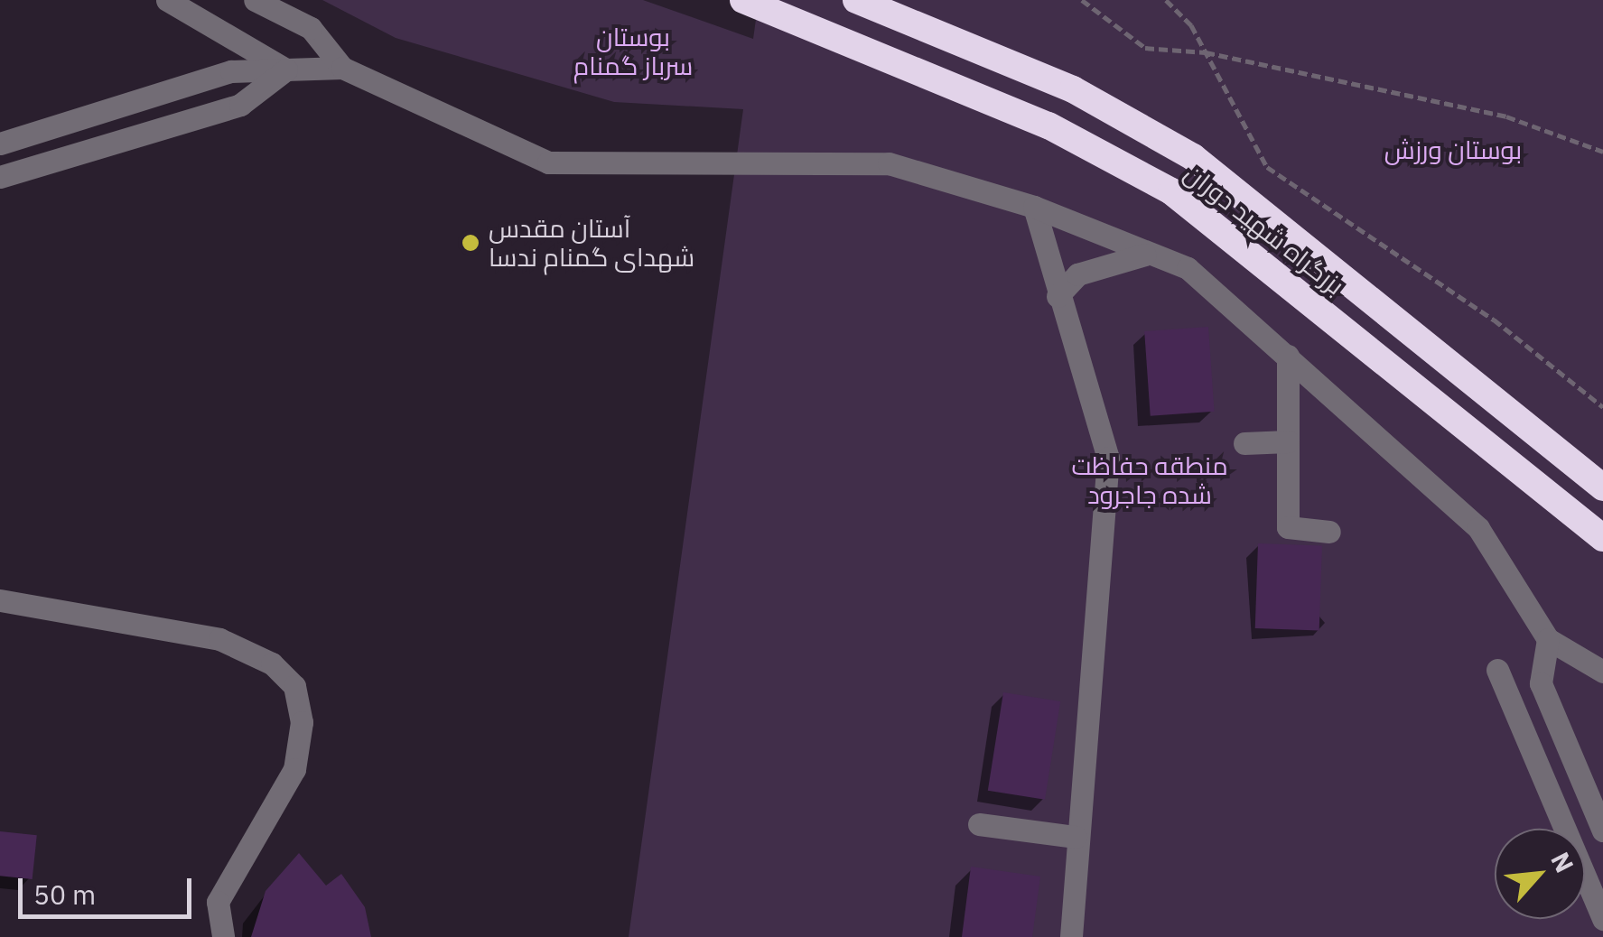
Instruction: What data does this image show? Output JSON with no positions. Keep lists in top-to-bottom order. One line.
{"streets":{"highway":["بزرگراه شهید دوران"]},"parks":["بوستان سرباز گمنام","بوستان ورزش","منطقه حفاظت شده جاجرود"],"places":["آستان مقدس شهدای گمنام ندسا"],"scale_bar":"50 m","north":"top right"}
